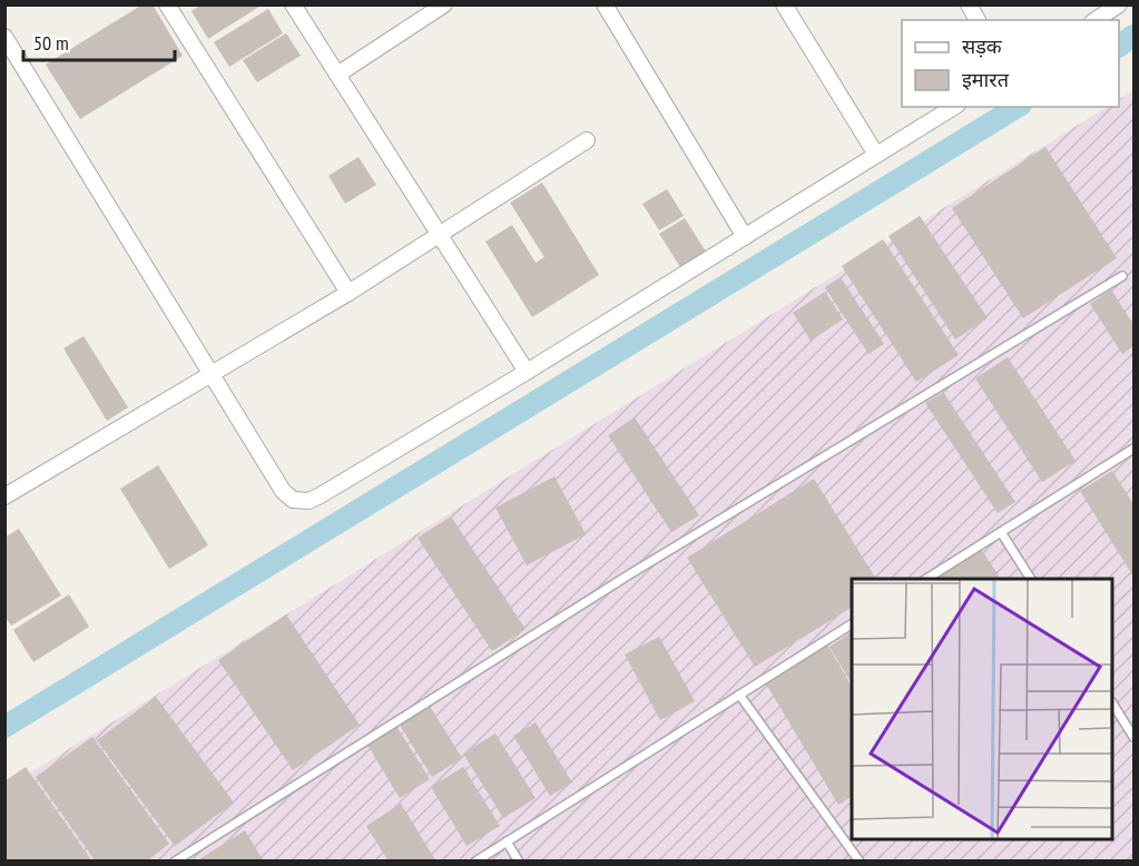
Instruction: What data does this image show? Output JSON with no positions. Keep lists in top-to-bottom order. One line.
{"legend":["सड़क","इमारत"],"scale_bar":"50 m"}
